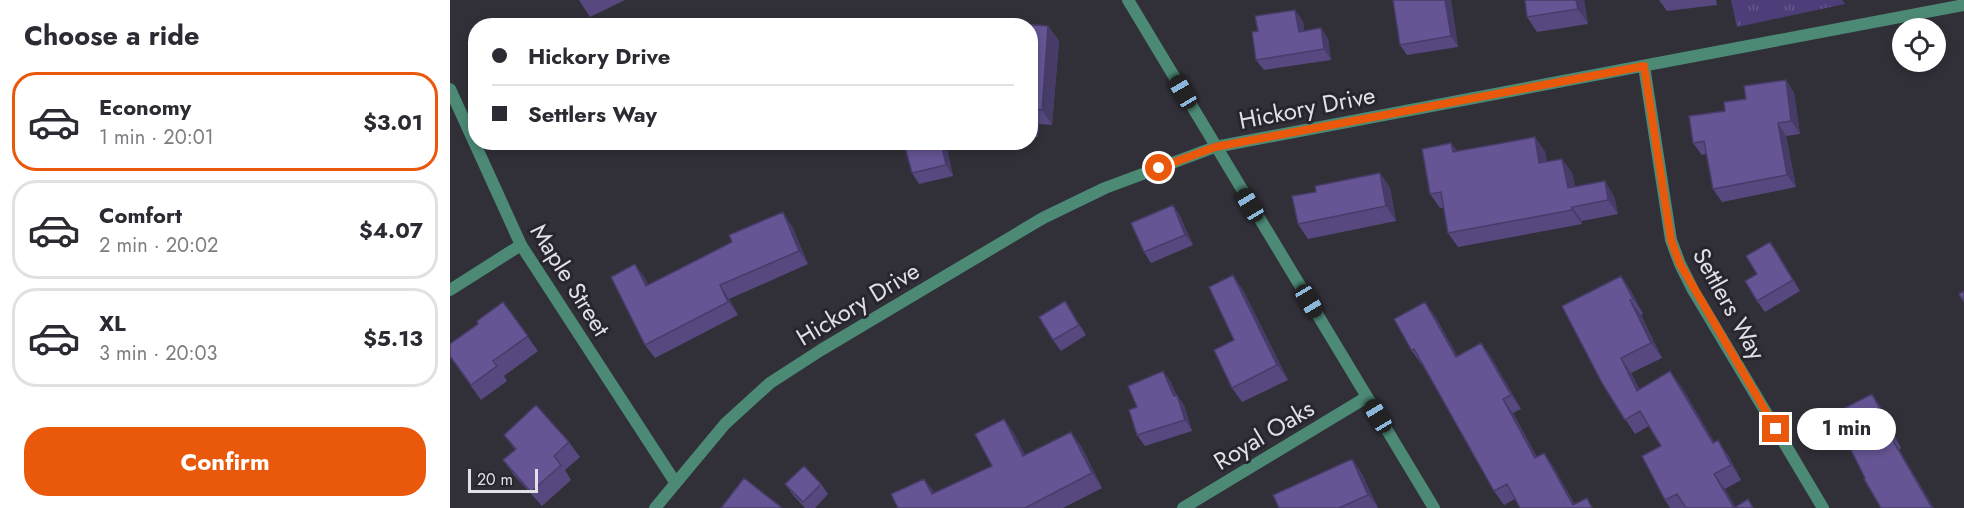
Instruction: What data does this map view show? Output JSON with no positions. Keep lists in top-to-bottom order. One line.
{"streets":{"street":["Hickory Drive","Maple Street","Settlers Way","Royal Oaks"]},"crossings":[["Hickory Drive","Maple Street"],["Hickory Drive","Settlers Way"]],"scale_bar":"20 m","page":{"heading":"Choose a ride","banner":["Hickory Drive","Settlers Way"],"list":[{"name":"Economy","note":"1 min · 20:01","value":"$3.01"},{"name":"Comfort","note":"2 min · 20:02","value":"$4.07"},{"name":"XL","note":"3 min · 20:03","value":"$5.13"}],"bubble":"1 min","buttons":"Confirm","scale":"20 m"}}
